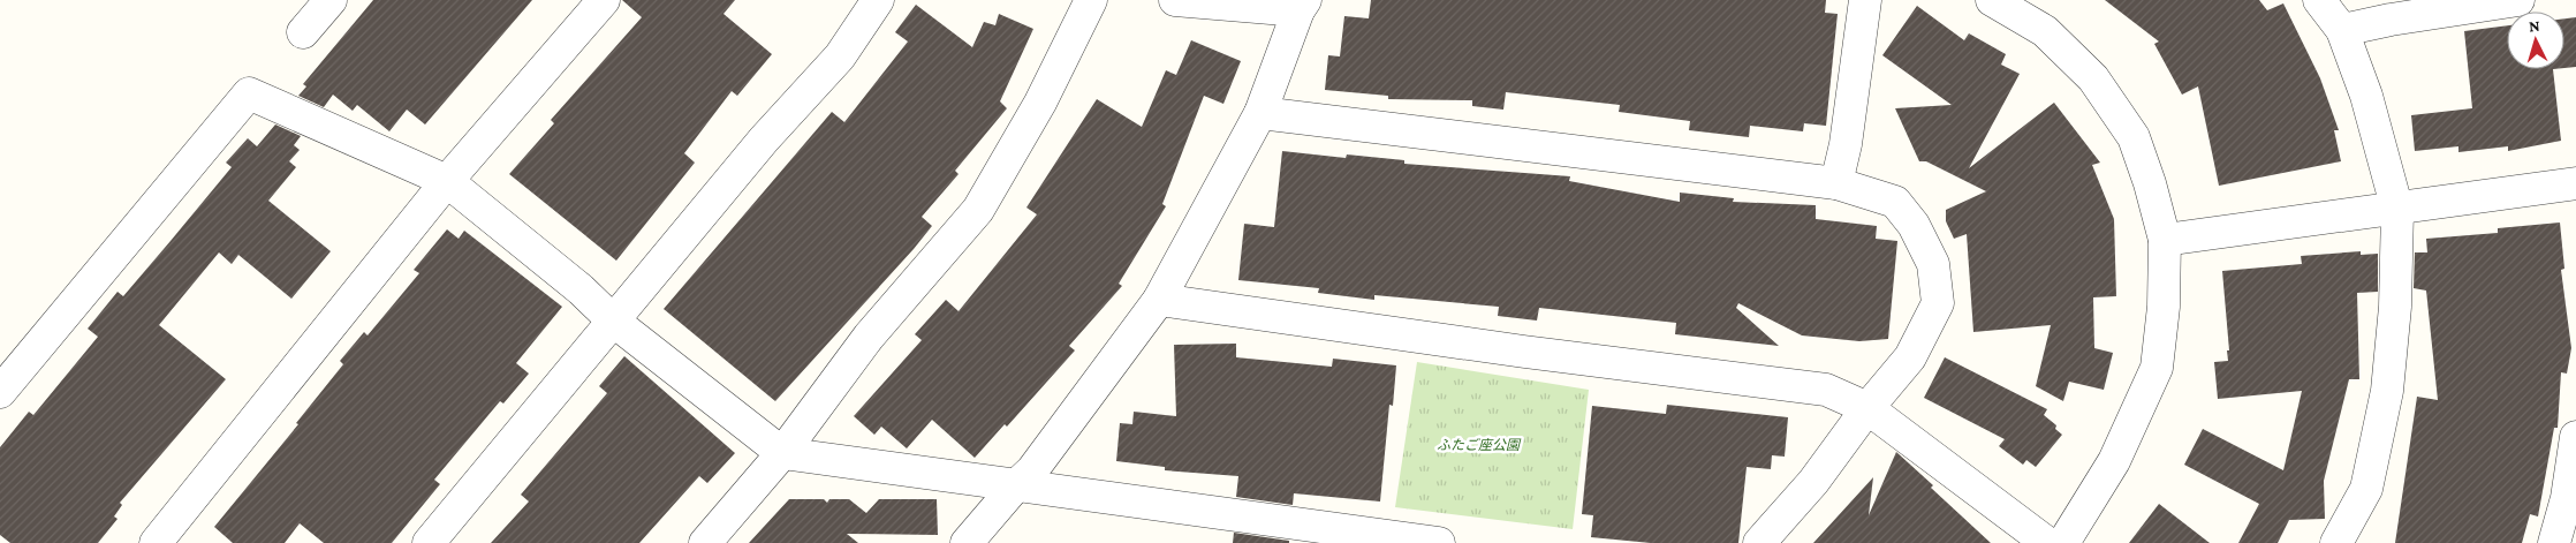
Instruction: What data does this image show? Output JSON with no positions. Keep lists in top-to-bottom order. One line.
{"parks":["ふたご座公園"],"north":"top"}
